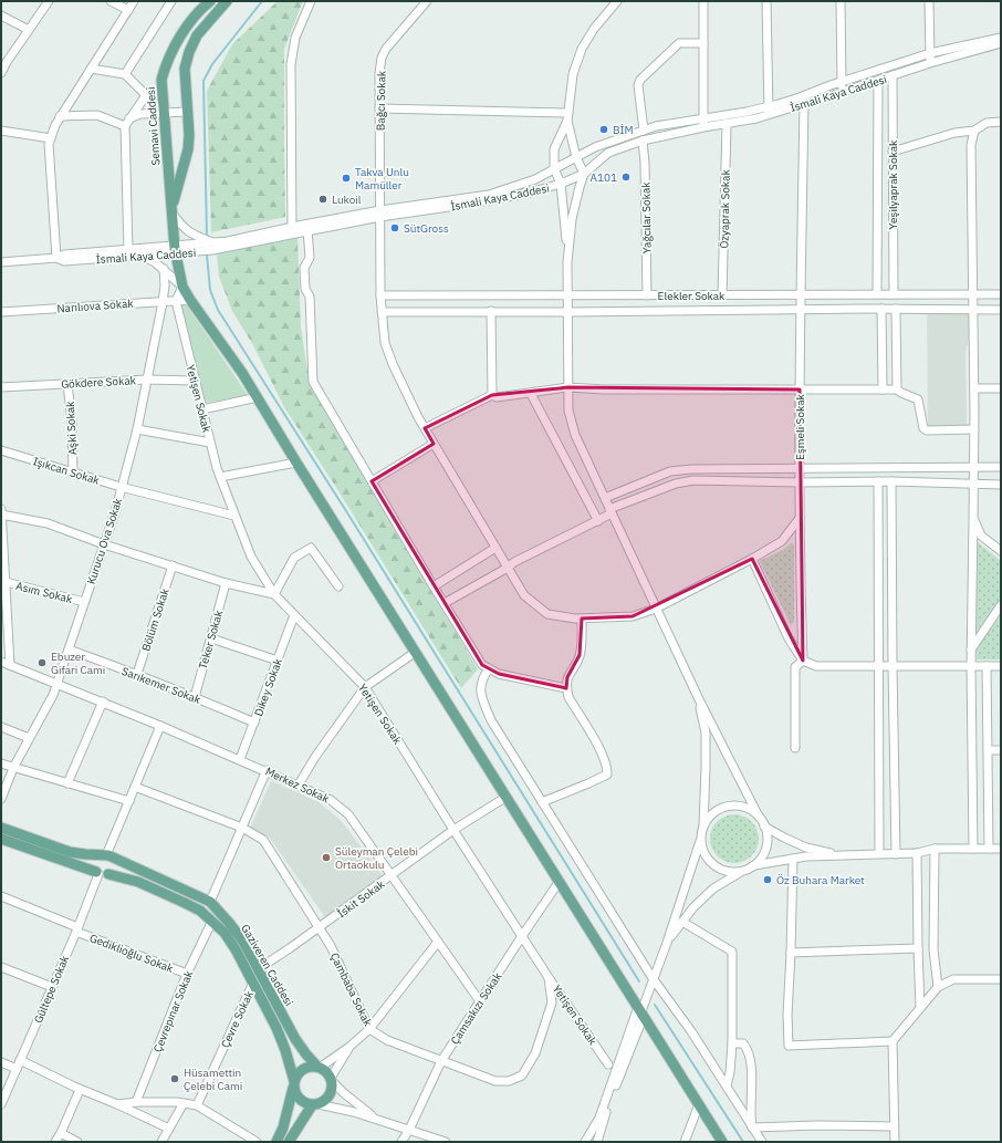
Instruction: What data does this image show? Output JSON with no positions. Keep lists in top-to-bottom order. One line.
{"streets":{"main road":["Semavi Caddesi","Gaziveren Caddesi"],"street":["İsmali Kaya Caddesi","Bağcı Sokak","Yeşilyaprak Sokak","Özyaprak Sokak","Yağcılar Sokak","Elekler Sokak","Narılıova Sokak","Gökdere Sokak","Yetişen Sokak","Eşmeli Sokak","Aşki Sokak","Işıkcan Sokak","Kurucu Ova Sokak","Asım Sokak","Bölüm Sokak","Teker Sokak","Sarıkemer Sokak","Dikey Sokak","Merkez Sokak","İskit Sokak","Gediklioğlu Sokak","Gültepe Sokak","Çambaba Sokak","Çamsakızı Sokak","Çevrepınar Sokak","Çevre Sokak"]},"crossings":[["İsmali Kaya Caddesi","Bağcı Sokak"],["İsmali Kaya Caddesi","Semavi Caddesi"],["İsmali Kaya Caddesi","Yeşilyaprak Sokak"],["İsmali Kaya Caddesi","Özyaprak Sokak"],["İsmali Kaya Caddesi","Yağcılar Sokak"],["İsmali Kaya Caddesi","Eşmeli Sokak"],["Bağcı Sokak","Elekler Sokak"],["Bağcı Sokak","Eşmeli Sokak"],["Semavi Caddesi","Narılıova Sokak"],["Semavi Caddesi","İskit Sokak"],["Semavi Caddesi","Çamsakızı Sokak"],["Yeşilyaprak Sokak","Elekler Sokak"],["Özyaprak Sokak","Elekler Sokak"],["Yağcılar Sokak","Elekler Sokak"],["Elekler Sokak","Eşmeli Sokak"],["Narılıova Sokak","Yetişen Sokak"],["Narılıova Sokak","Kurucu Ova Sokak"],["Gökdere Sokak","Yetişen Sokak"],["Gökdere Sokak","Aşki Sokak"],["Gökdere Sokak","Kurucu Ova Sokak"],["Yetişen Sokak","Işıkcan Sokak"],["Yetişen Sokak","Dikey Sokak"],["Yetişen Sokak","İskit Sokak"],["Yetişen Sokak","Çambaba Sokak"],["Yetişen Sokak","Çamsakızı Sokak"],["Aşki Sokak","Işıkcan Sokak"],["Işıkcan Sokak","Kurucu Ova Sokak"],["Kurucu Ova Sokak","Asım Sokak"],["Kurucu Ova Sokak","Sarıkemer Sokak"],["Kurucu Ova Sokak","Merkez Sokak"],["Bölüm Sokak","Sarıkemer Sokak"],["Teker Sokak","Sarıkemer Sokak"],["Sarıkemer Sokak","Dikey Sokak"],["Dikey Sokak","Merkez Sokak"],["Merkez Sokak","İskit Sokak"],["Merkez Sokak","Çamsakızı Sokak"],["İskit Sokak","Gaziveren Caddesi"],["İskit Sokak","Çambaba Sokak"],["Gediklioğlu Sokak","Gültepe Sokak"],["Gediklioğlu Sokak","Çevrepınar Sokak"],["Gaziveren Caddesi","Gültepe Sokak"],["Gaziveren Caddesi","Çevrepınar Sokak"],["Gaziveren Caddesi","Çevre Sokak"],["Çambaba Sokak","Çamsakızı Sokak"]],"places":["BİM","A101","Takva Unlu Mamüller","Lukoil","SütGross","Ebuzer Gifari Cami","Süleyman Çelebi Ortaokulu","Öz Buhara Market","Hüsamettin Çelebi Cami"]}
